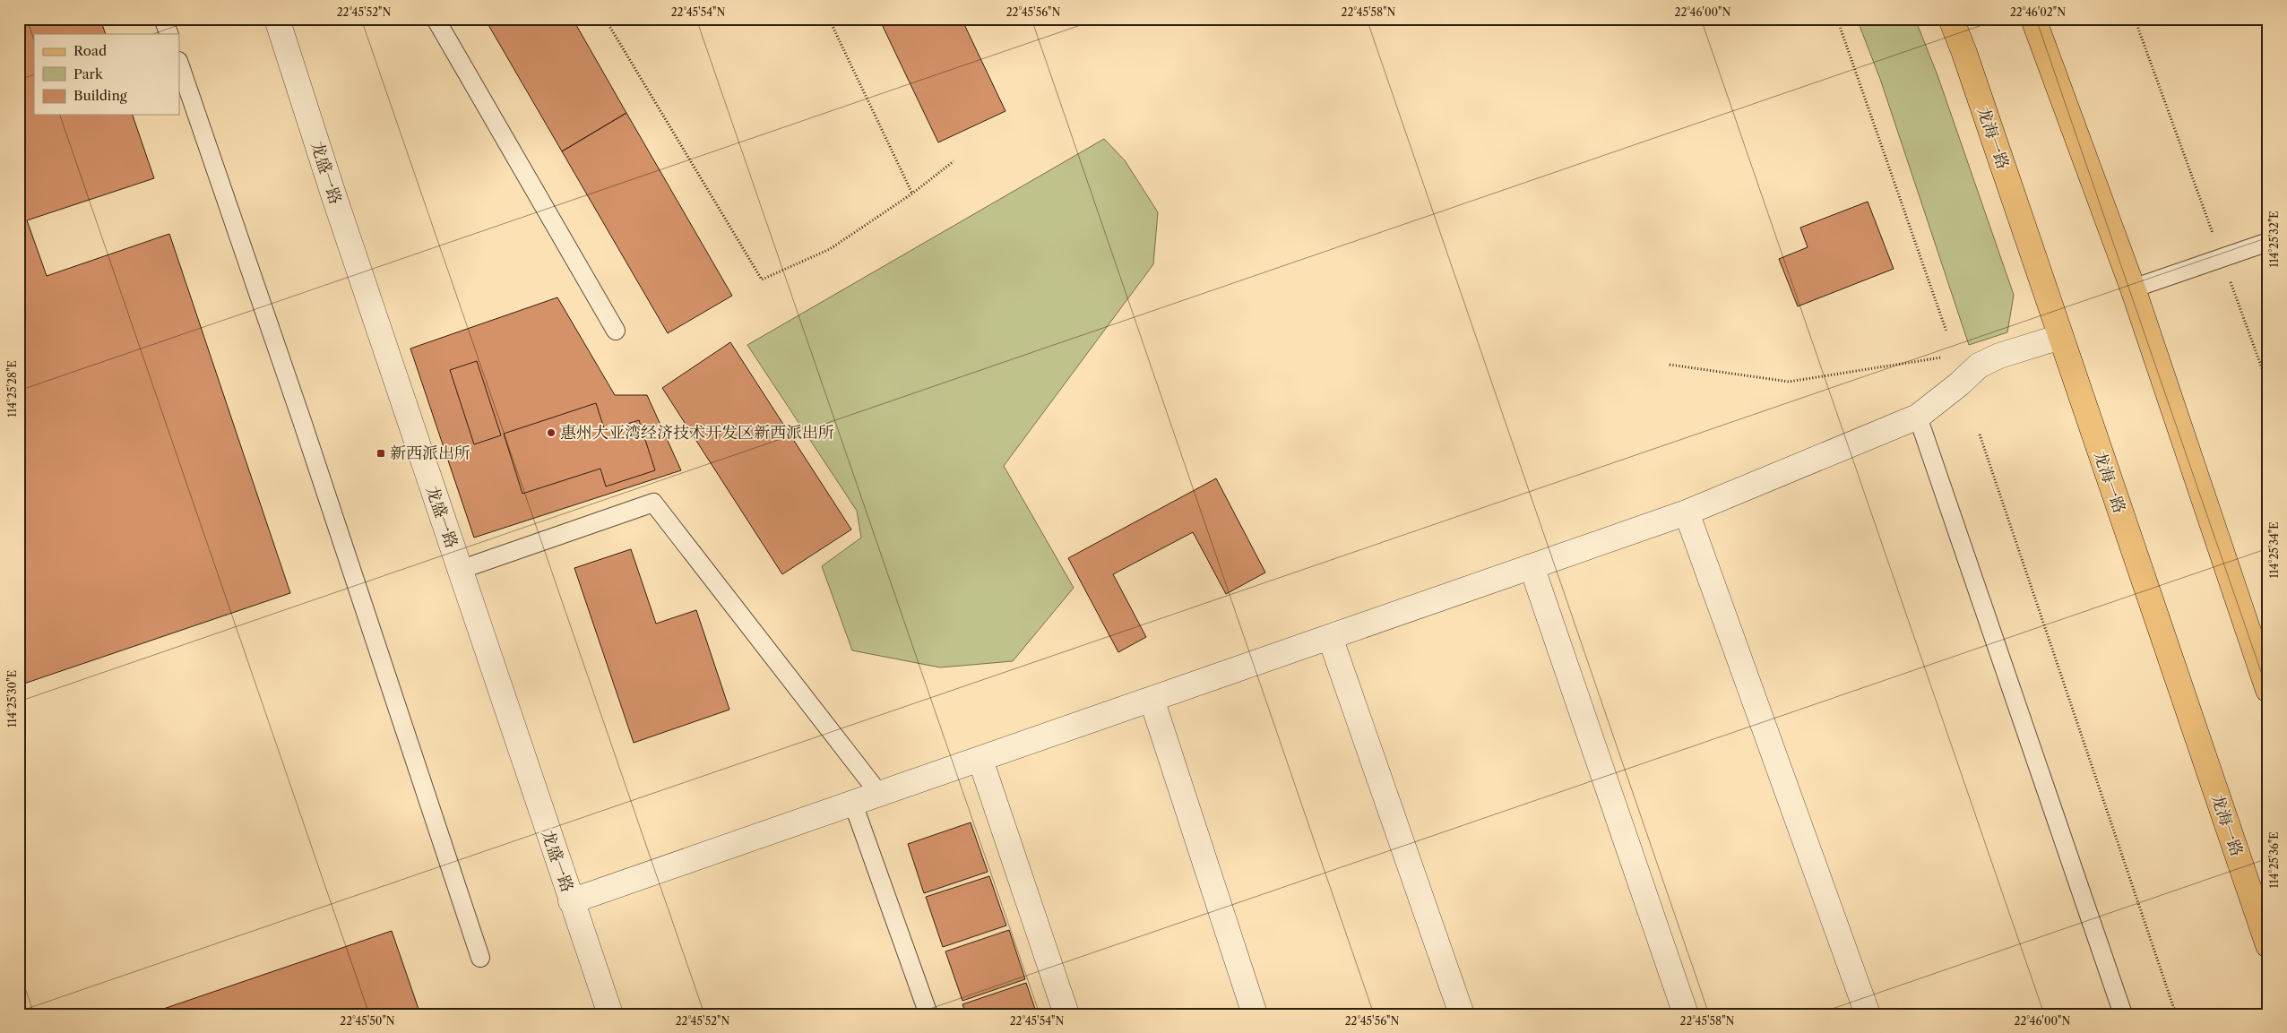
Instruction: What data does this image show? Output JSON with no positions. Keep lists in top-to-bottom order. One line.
{"streets":{"main road":["龙海一路"],"street":["龙盛一路"]},"places":{"other":["惠州大亚湾经济技术开发区新西派出所"],"transit":["新西派出所"]},"legend":["Road","Park","Building"],"coordinates":["22°45'52\"N","22°45'54\"N","22°45'56\"N","22°45'58\"N","22°46'00\"N","22°46'02\"N","114°25'32\"E","114°25'28\"E","114°25'34\"E","114°25'30\"E","114°25'36\"E","22°45'50\"N"]}
